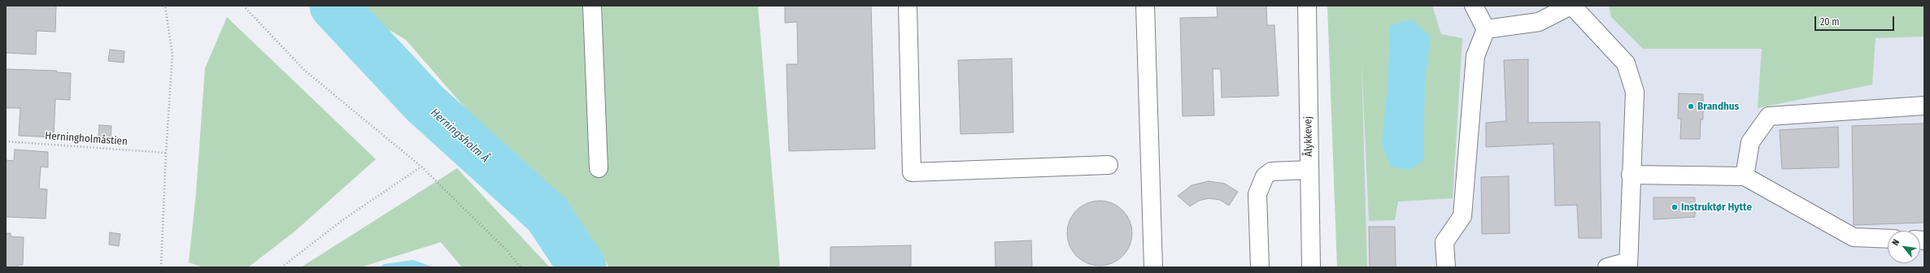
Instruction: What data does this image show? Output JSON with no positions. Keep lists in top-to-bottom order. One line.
{"streets":{"street":["Ålykkevej"],"path":["Herningholmåstien"]},"water":["Herningsholm Å"],"places":["Brandhus","Instruktør Hytte"],"scale_bar":"20 m","north":"top left"}
